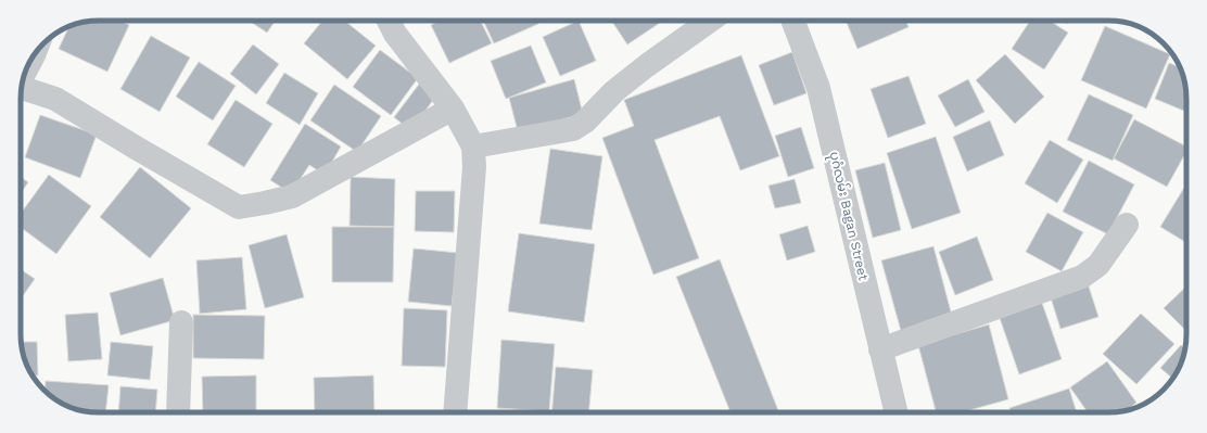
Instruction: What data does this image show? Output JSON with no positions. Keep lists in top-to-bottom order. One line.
{"streets":{"street":["ပုဂံလမ်း Bagan Street"]}}
